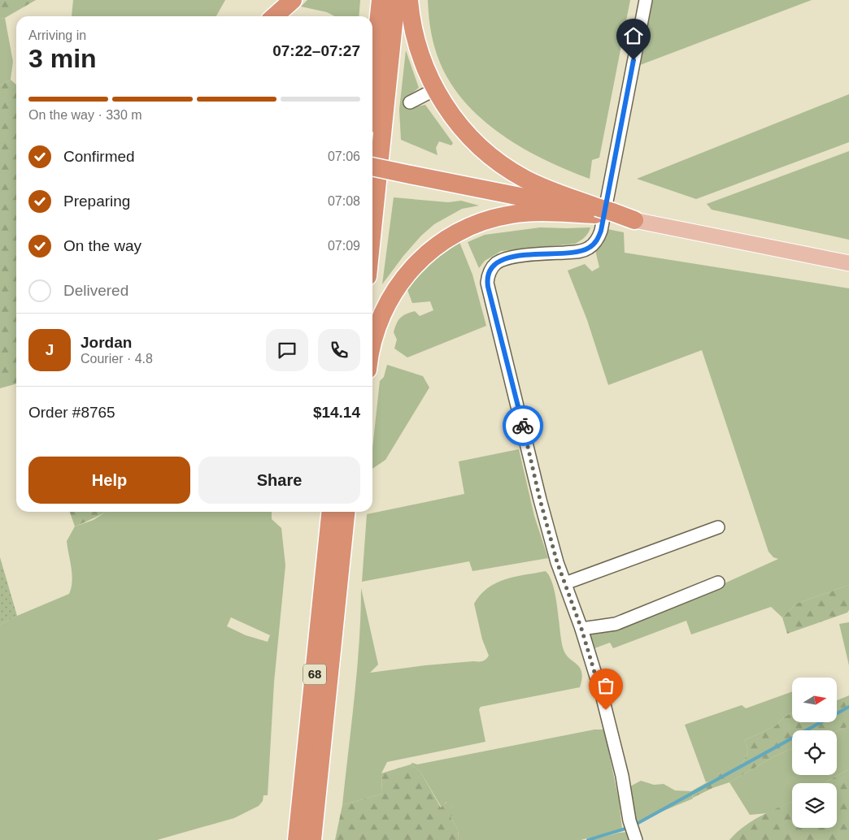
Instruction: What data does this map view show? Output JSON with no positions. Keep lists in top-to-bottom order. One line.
{"streets":{"highway":["68"]},"north":"right","page":{"heading":["3 min","Arriving in","07:22–07:27"],"panel":["Jordan","Courier · 4.8","Order #8765","$14.14"],"bar":"On the way · 330 m","list":[["Confirmed","07:06"],["Preparing","07:08"],["On the way","07:09"],"Delivered"],"round":"J","buttons":["Help","Share"]}}
